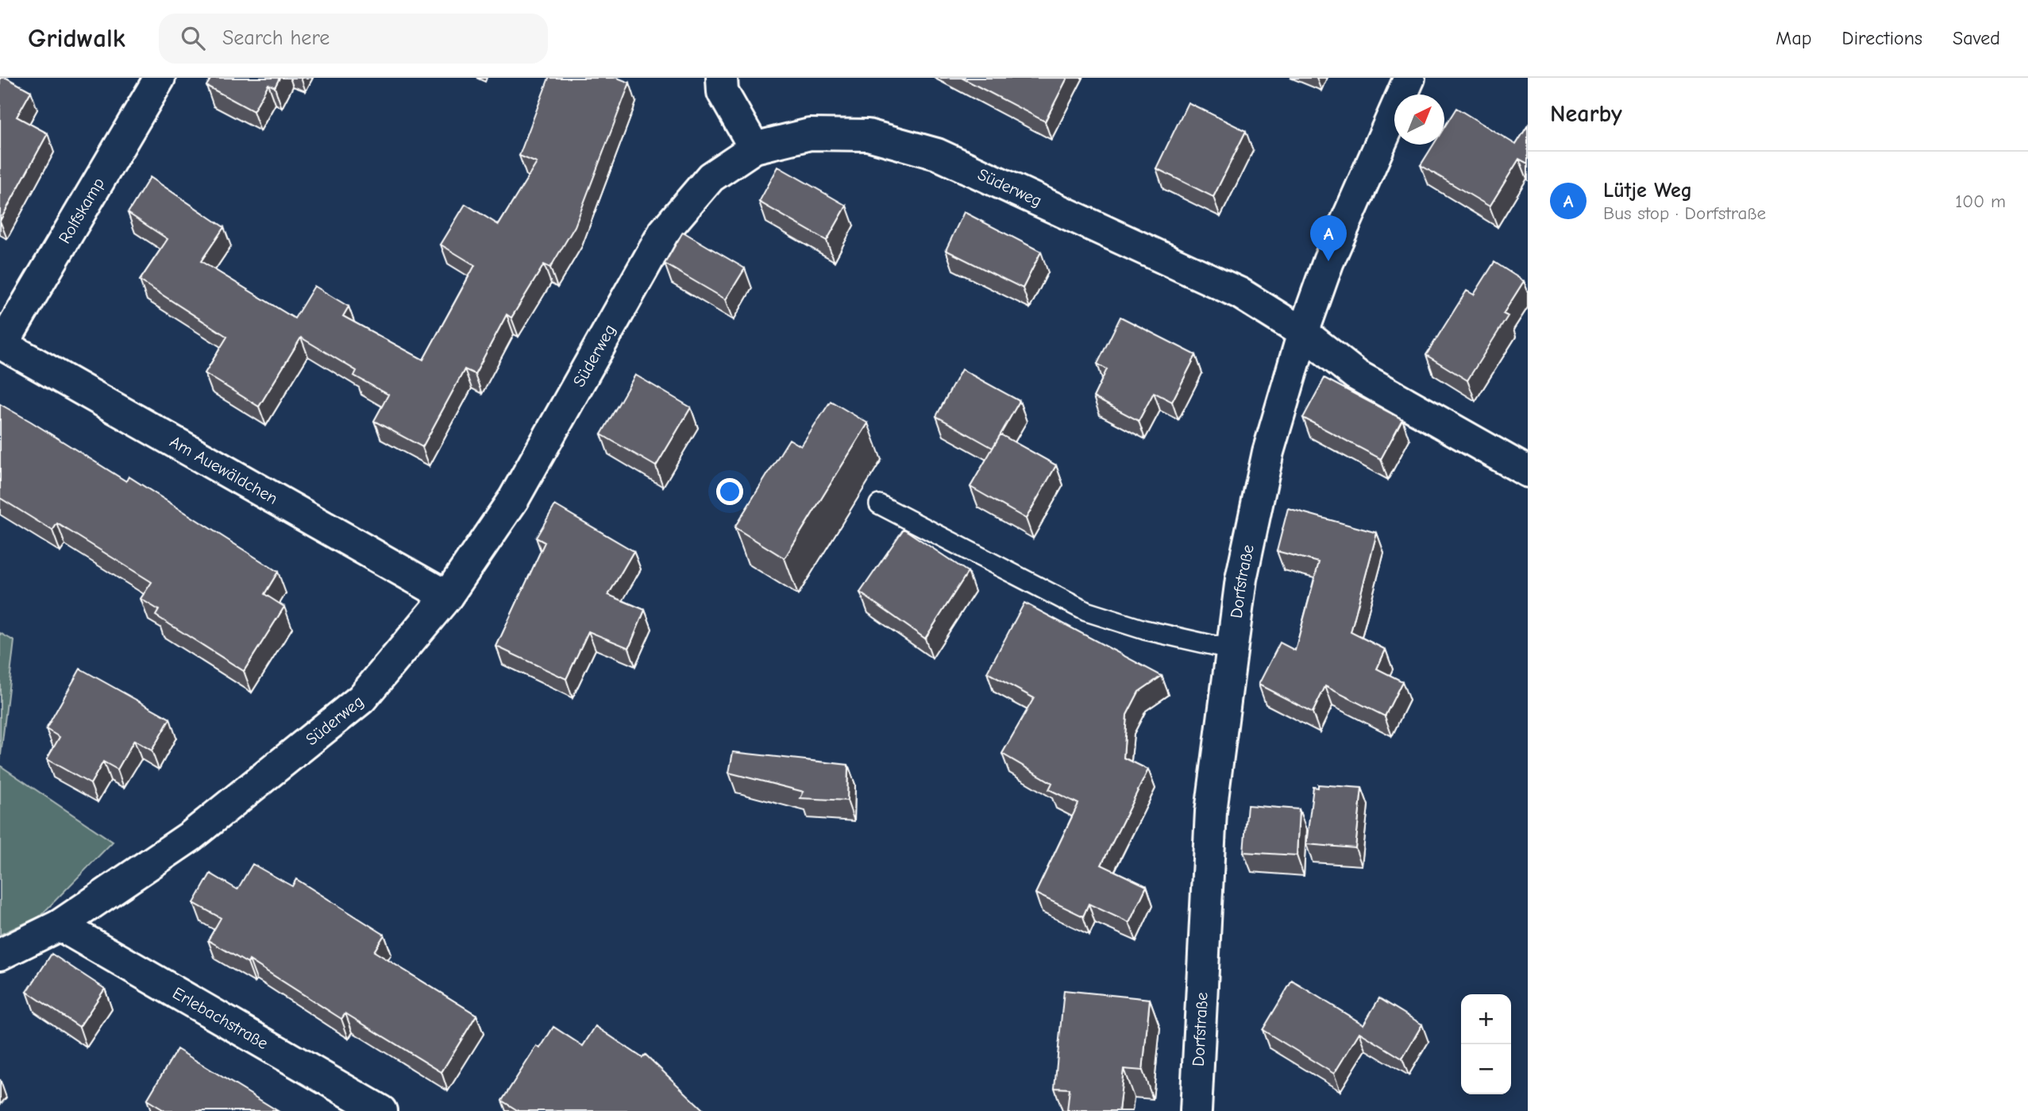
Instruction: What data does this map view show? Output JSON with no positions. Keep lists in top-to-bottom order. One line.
{"streets":{"street":["Süderweg","Rolfskamp","Am Auewäldchen","Dorfstraße","Erlebachstraße"]},"crossings":[["Süderweg","Am Auewäldchen"],["Süderweg","Dorfstraße"],["Süderweg","Erlebachstraße"],["Rolfskamp","Am Auewäldchen"]],"north":"top right","page":{"header":"Gridwalk","search":"Search here","nav":["Map","Directions","Saved"],"heading":"Nearby","list":[{"mark":"A","name":"Lütje Weg","note":"Bus stop · Dorfstraße","value":"100 m"}],"pins":"A","map_buttons":["+","−"]}}
